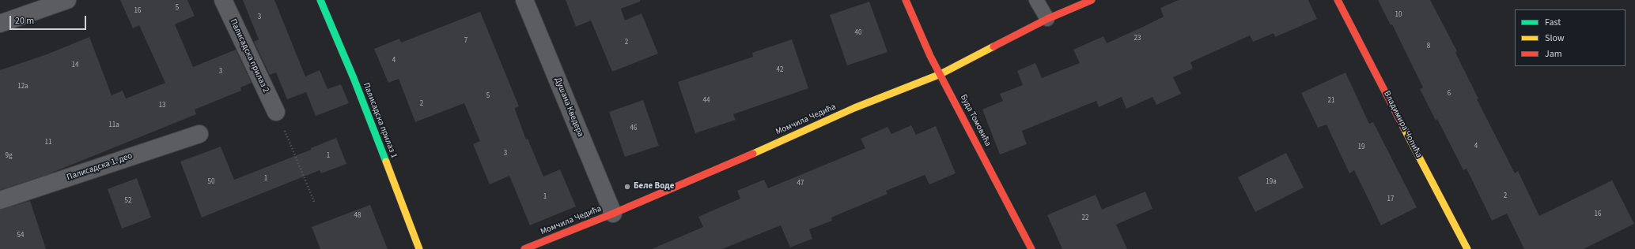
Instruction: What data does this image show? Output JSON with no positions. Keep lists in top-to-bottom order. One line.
{"streets":{"street":["Палисадска прилаз 2","Душана Кведера","Момчила Чедића","Палисадска прилаз 1","Буда Томовића","Владимира Чопића","Палисадска 1. део"]},"crossings":[["Душана Кведера","Момчила Чедића"],["Момчила Чедића","Буда Томовића"]],"places":["Беле Воде"],"house_numbers":["5","16","10","3","40","23","7","2","8","4","14","42","3","12a","6","5","44","21","2","13","11a","46","11","4","19","3","9g","1","1","50","19a","47","2","1","17","52","16","48","22","54"],"legend":["Fast","Slow","Jam"],"scale_bar":"20 m"}
